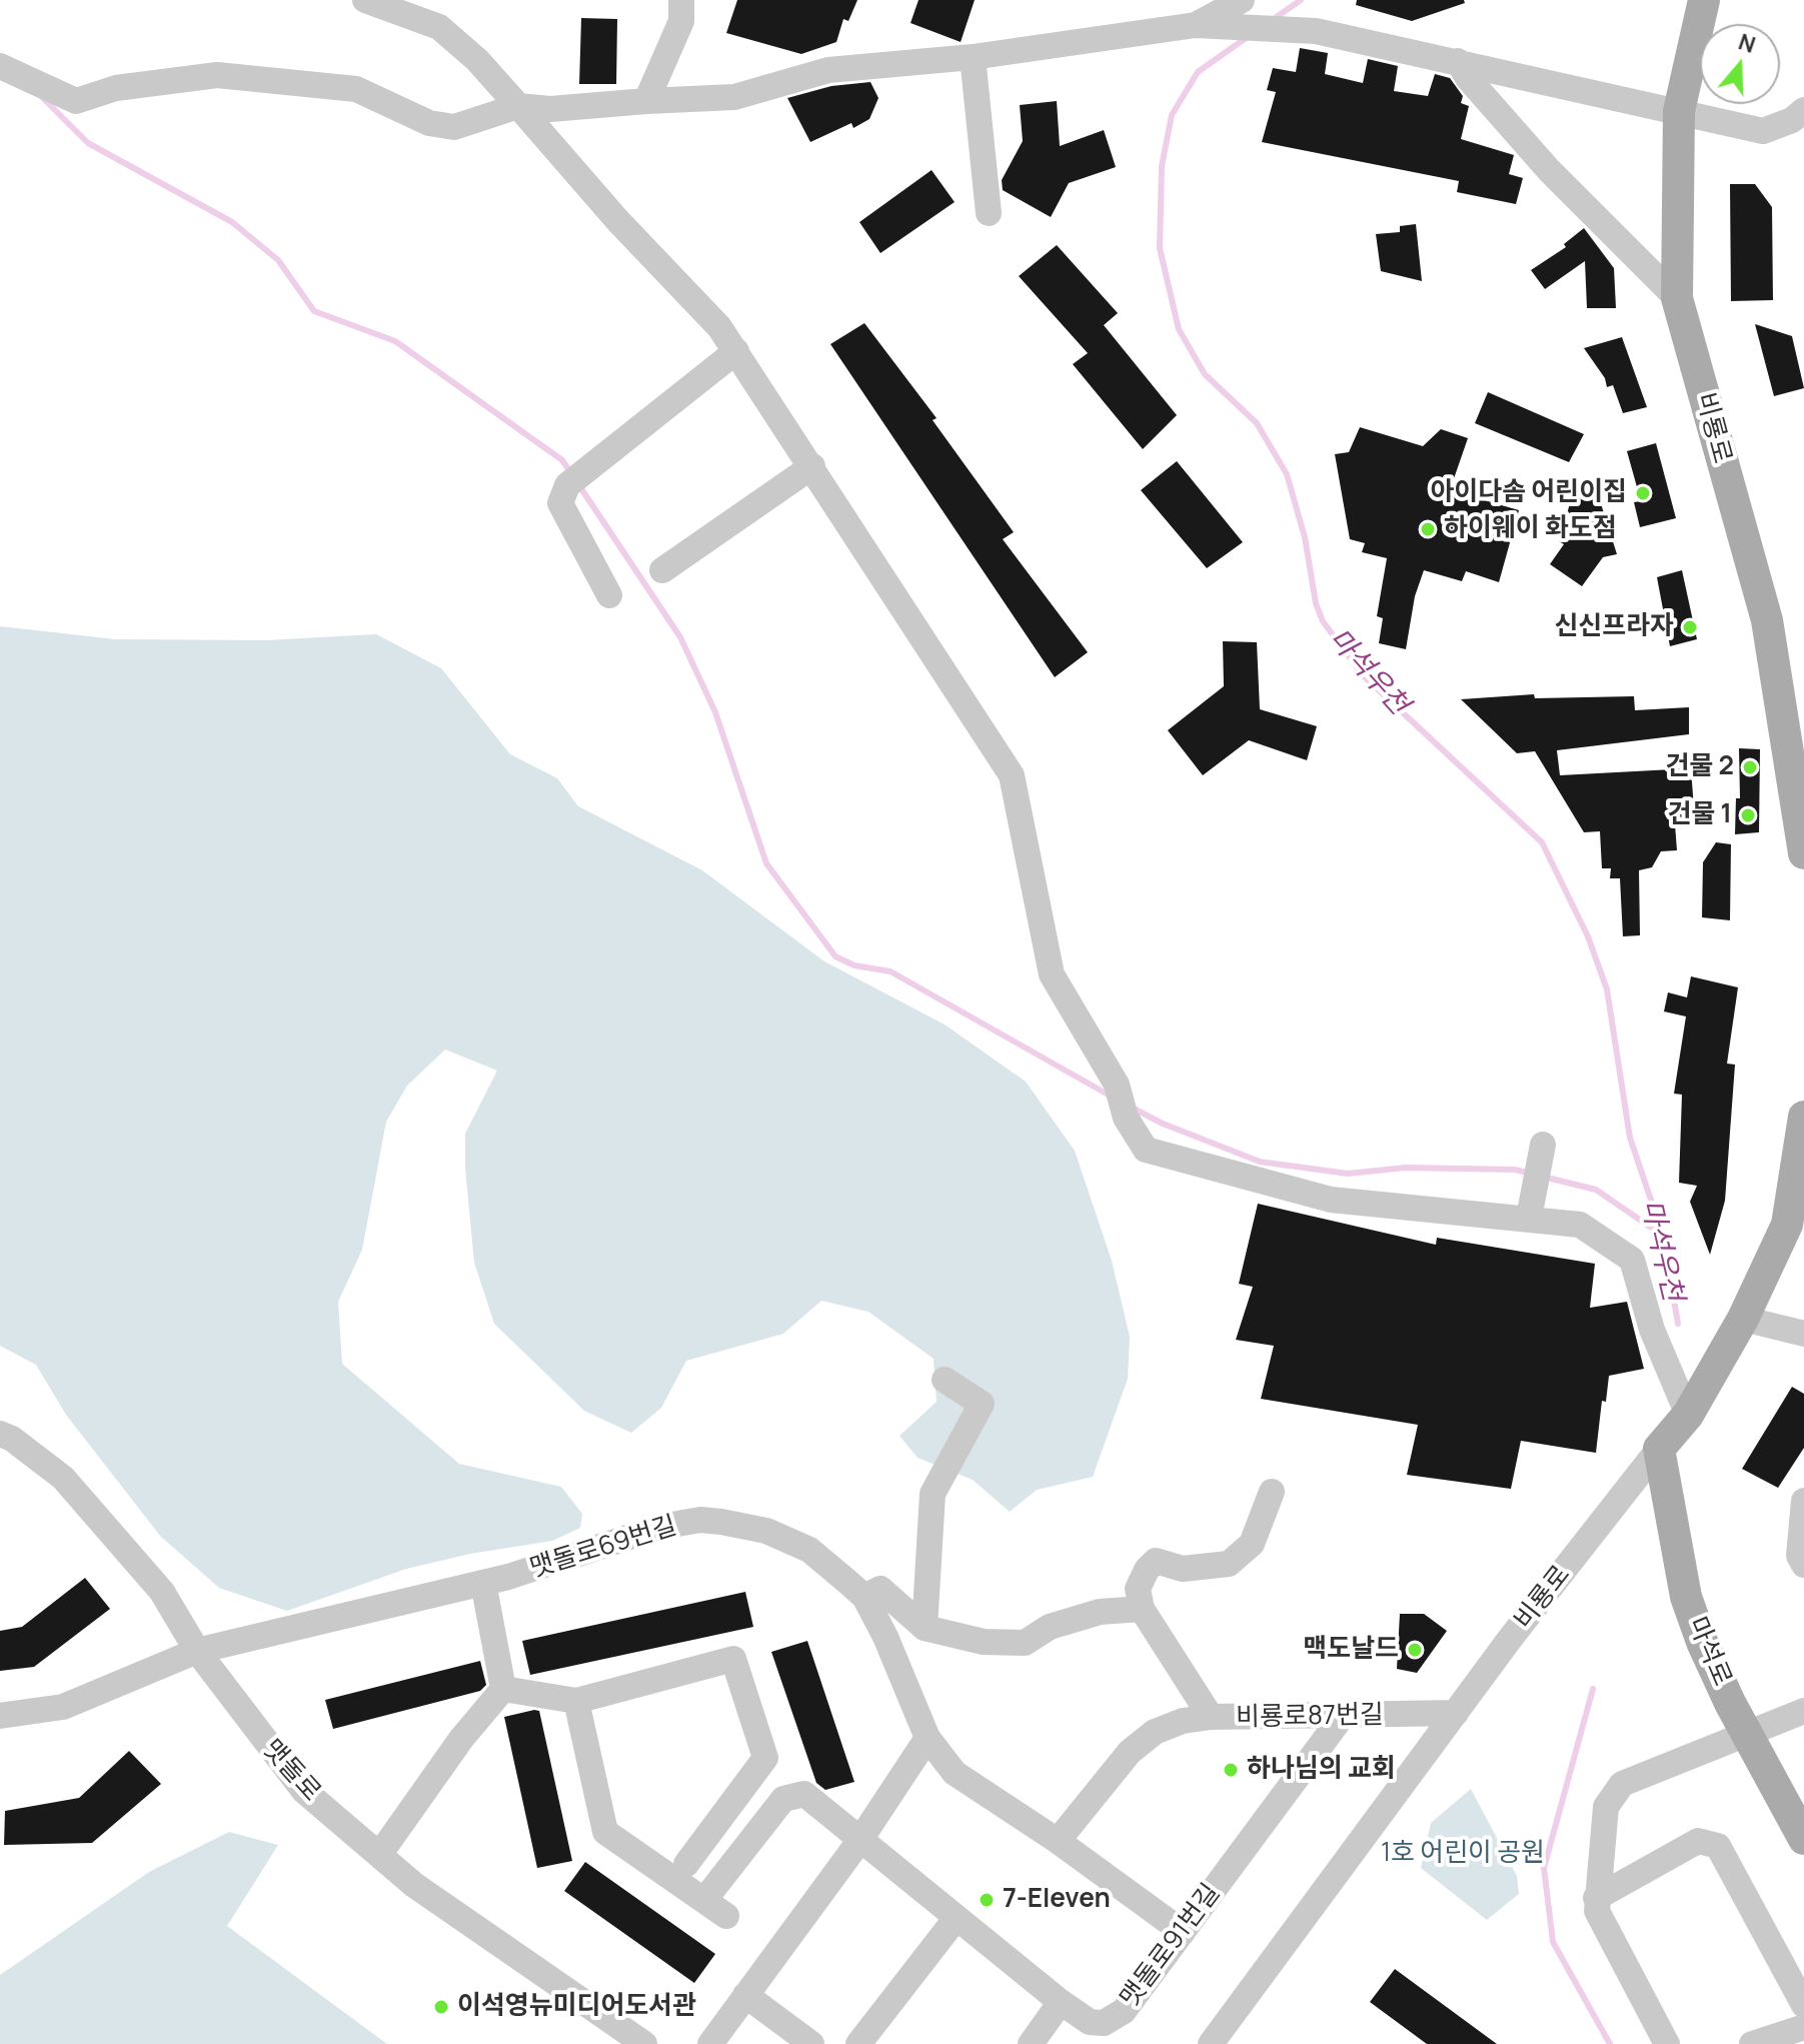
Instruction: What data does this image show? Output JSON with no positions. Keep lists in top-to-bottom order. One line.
{"streets":{"main road":["비룡로","마석로"],"street":["맷돌로69번길","비룡로87번길","맷돌로","맷돌로91번길"]},"crossings":[["비룡로","마석로"],["비룡로","비룡로87번길"],["맷돌로69번길","맷돌로"],["맷돌로69번길","맷돌로91번길"],["비룡로87번길","맷돌로91번길"]],"water":["마석우천"],"parks":["1호 어린이 공원"],"places":["아이다솜 어린이집","하이웨이 화도점","신신프라자","건물 2","건물 1","맥도날드","하나님의 교회","7-Eleven","이석영뉴미디어도서관"],"north":"top"}
